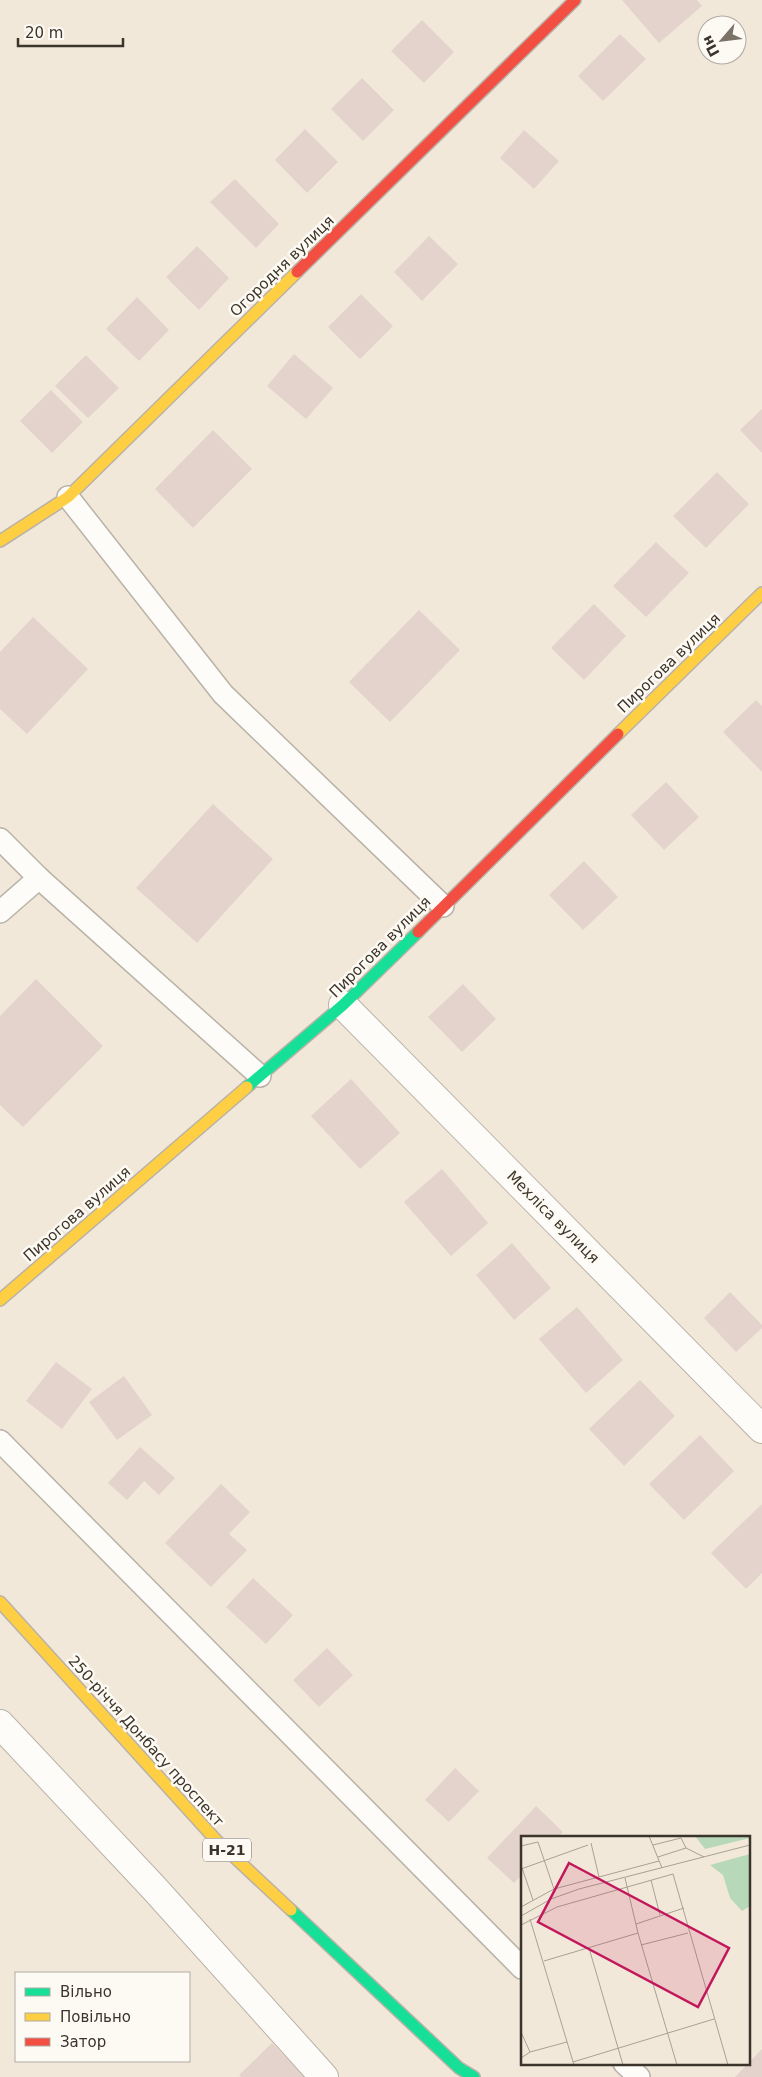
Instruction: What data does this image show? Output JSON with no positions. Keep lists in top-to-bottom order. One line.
{"streets":{"street":["Огородня вулиця","Пирогова вулиця","Мехліса вулиця","250-річчя Донбасу проспект","Н-21"]},"crossings":[["Пирогова вулиця","Мехліса вулиця"]],"legend":["Вільно","Повільно","Затор"],"scale_bar":"20 m","north":"bottom left"}
